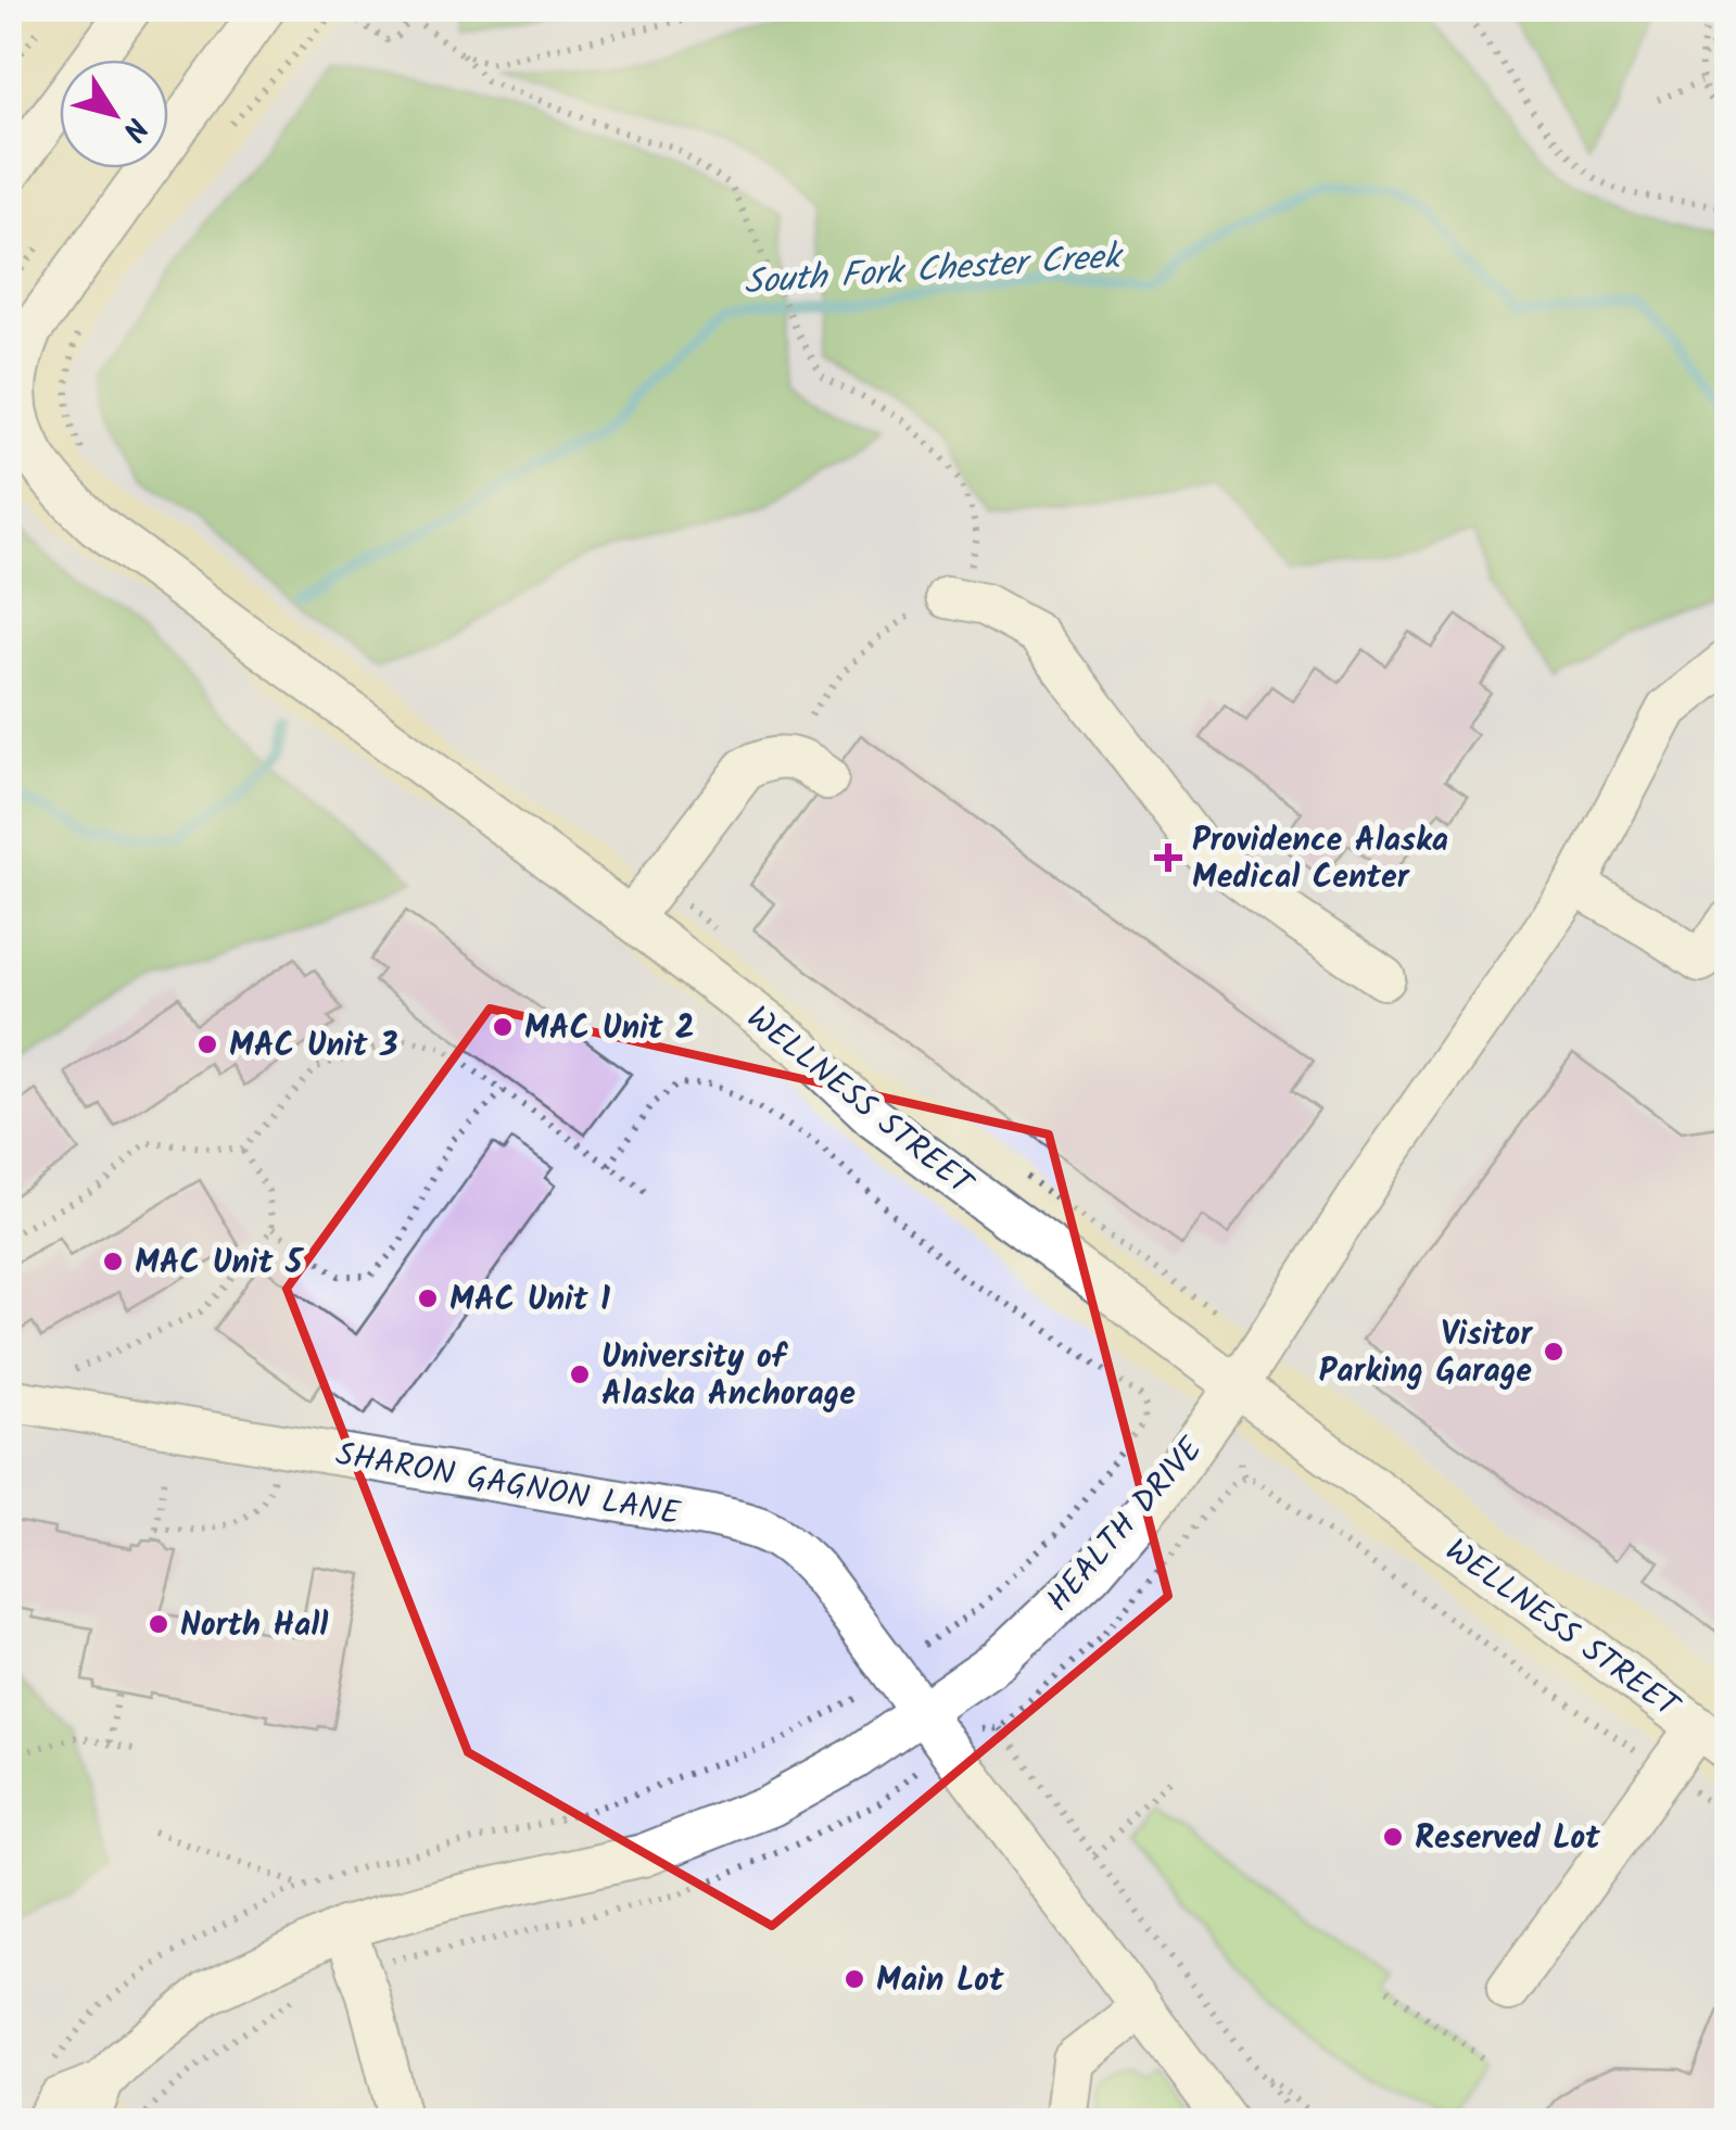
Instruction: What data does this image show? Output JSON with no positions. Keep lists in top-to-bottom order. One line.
{"streets":{"street":["WELLNESS STREET","SHARON GAGNON LANE","HEALTH DRIVE"]},"crossings":[["WELLNESS STREET","HEALTH DRIVE"],["SHARON GAGNON LANE","HEALTH DRIVE"]],"water":["South Fork Chester Creek"],"places":{"health":["Providence Alaska Medical Center"],"other":["MAC Unit 2","MAC Unit 3","MAC Unit 5","MAC Unit 1","Visitor Parking Garage","University of Alaska Anchorage","North Hall","Reserved Lot","Main Lot"]},"north":"bottom right"}
